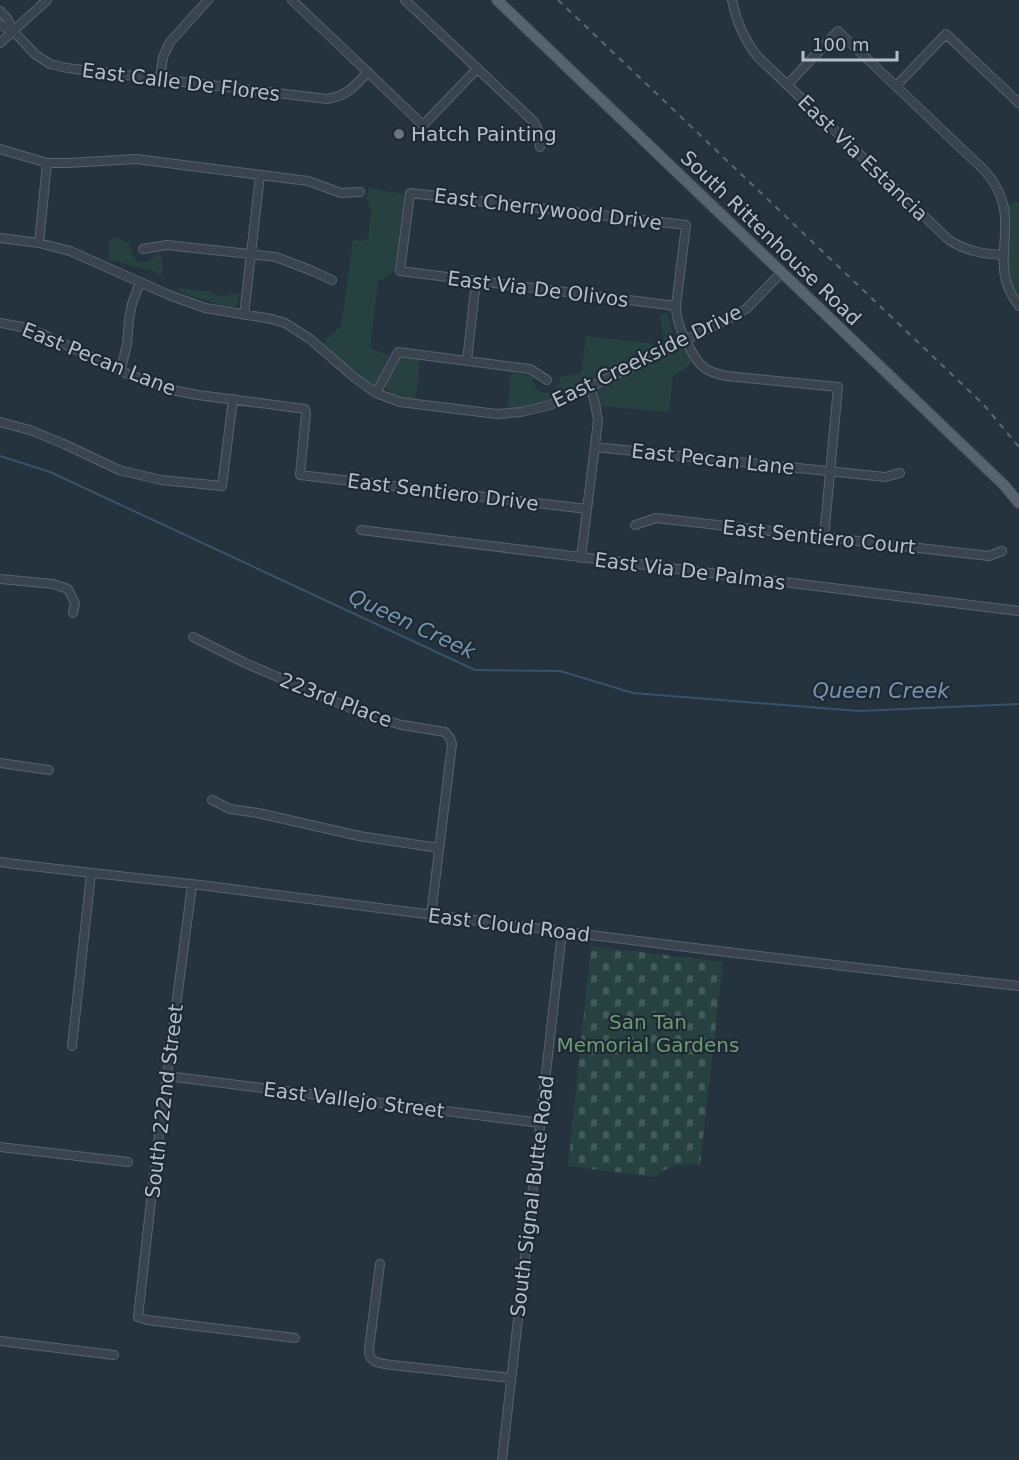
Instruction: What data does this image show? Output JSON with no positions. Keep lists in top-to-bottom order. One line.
{"streets":{"main road":["South Rittenhouse Road"],"street":["East Calle De Flores","East Via Estancia","East Cherrywood Drive","East Via De Olivos","East Creekside Drive","East Pecan Lane","East Sentiero Drive","East Sentiero Court","East Via De Palmas","223rd Place","East Cloud Road","East Vallejo Street","South 222nd Street","South Signal Butte Road"]},"crossings":[["East Cherrywood Drive","East Via De Olivos"],["South Rittenhouse Road","East Creekside Drive"],["East Pecan Lane","East Sentiero Drive"],["223rd Place","East Cloud Road"],["East Cloud Road","South 222nd Street"],["East Cloud Road","South Signal Butte Road"],["East Vallejo Street","South 222nd Street"],["East Vallejo Street","South Signal Butte Road"]],"water":["Queen Creek"],"parks":["San Tan Memorial Gardens"],"places":["Hatch Painting"],"scale_bar":"100 m"}
